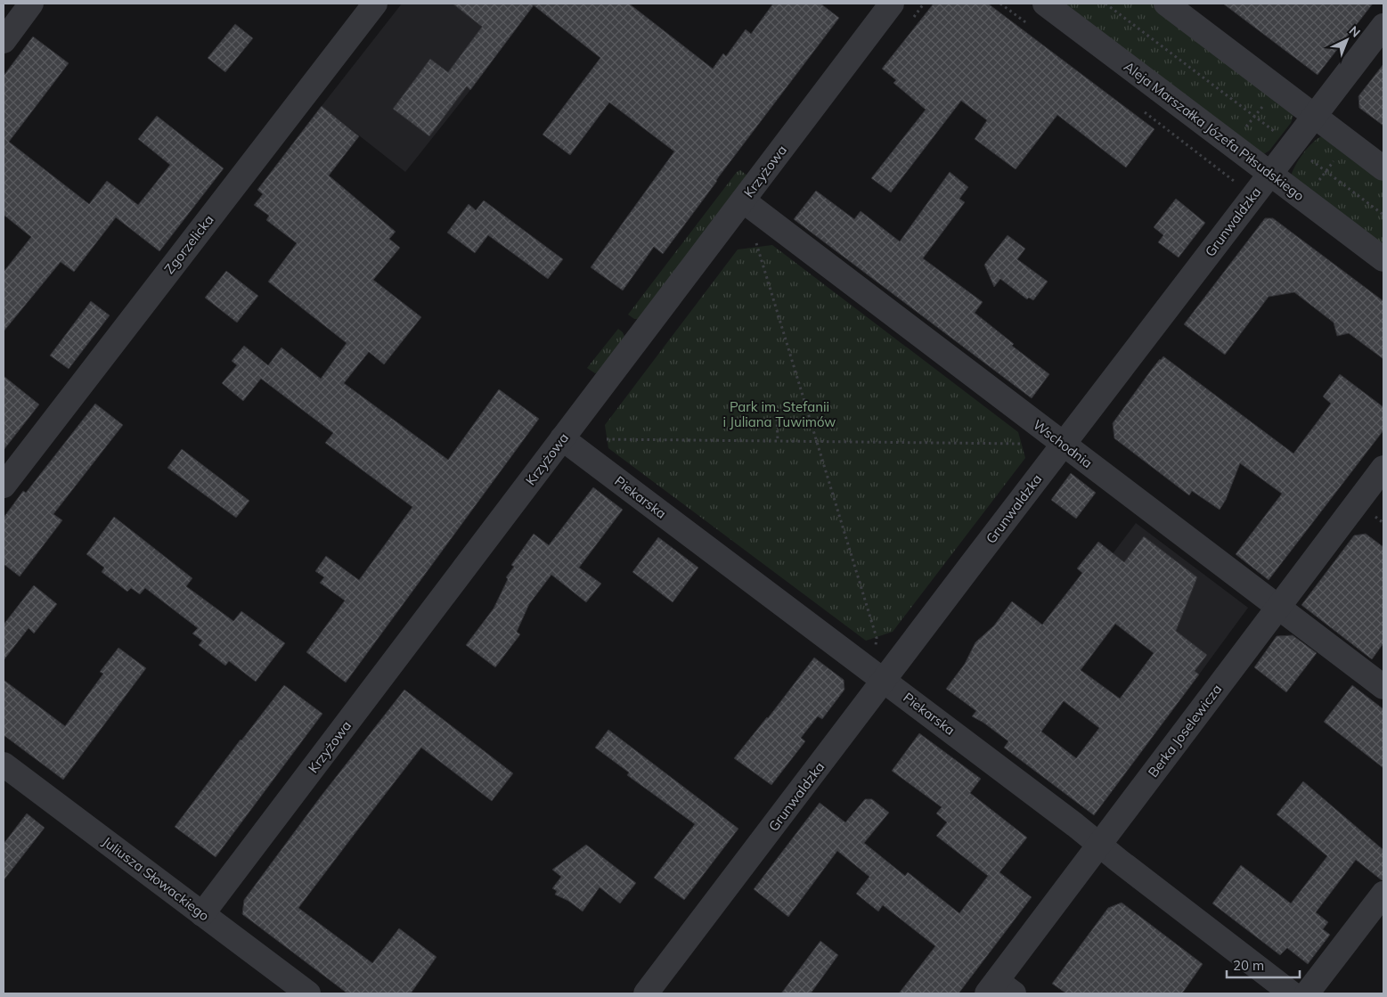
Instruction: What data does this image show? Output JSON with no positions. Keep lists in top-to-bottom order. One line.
{"streets":{"street":["Aleja Marszałka Józefa Piłsudskiego","Krzyżowa","Grunwaldzka","Zgorzelicka","Wschodnia","Piekarska","Berka Joselewicza","Juliusza Słowackiego"]},"crossings":[["Aleja Marszałka Józefa Piłsudskiego","Grunwaldzka"],["Krzyżowa","Wschodnia"],["Krzyżowa","Piekarska"],["Krzyżowa","Juliusza Słowackiego"],["Grunwaldzka","Wschodnia"],["Grunwaldzka","Piekarska"],["Wschodnia","Berka Joselewicza"],["Piekarska","Berka Joselewicza"]],"parks":["Park im. Stefanii i Juliana Tuwimów"],"scale_bar":"20 m","north":"top right"}
